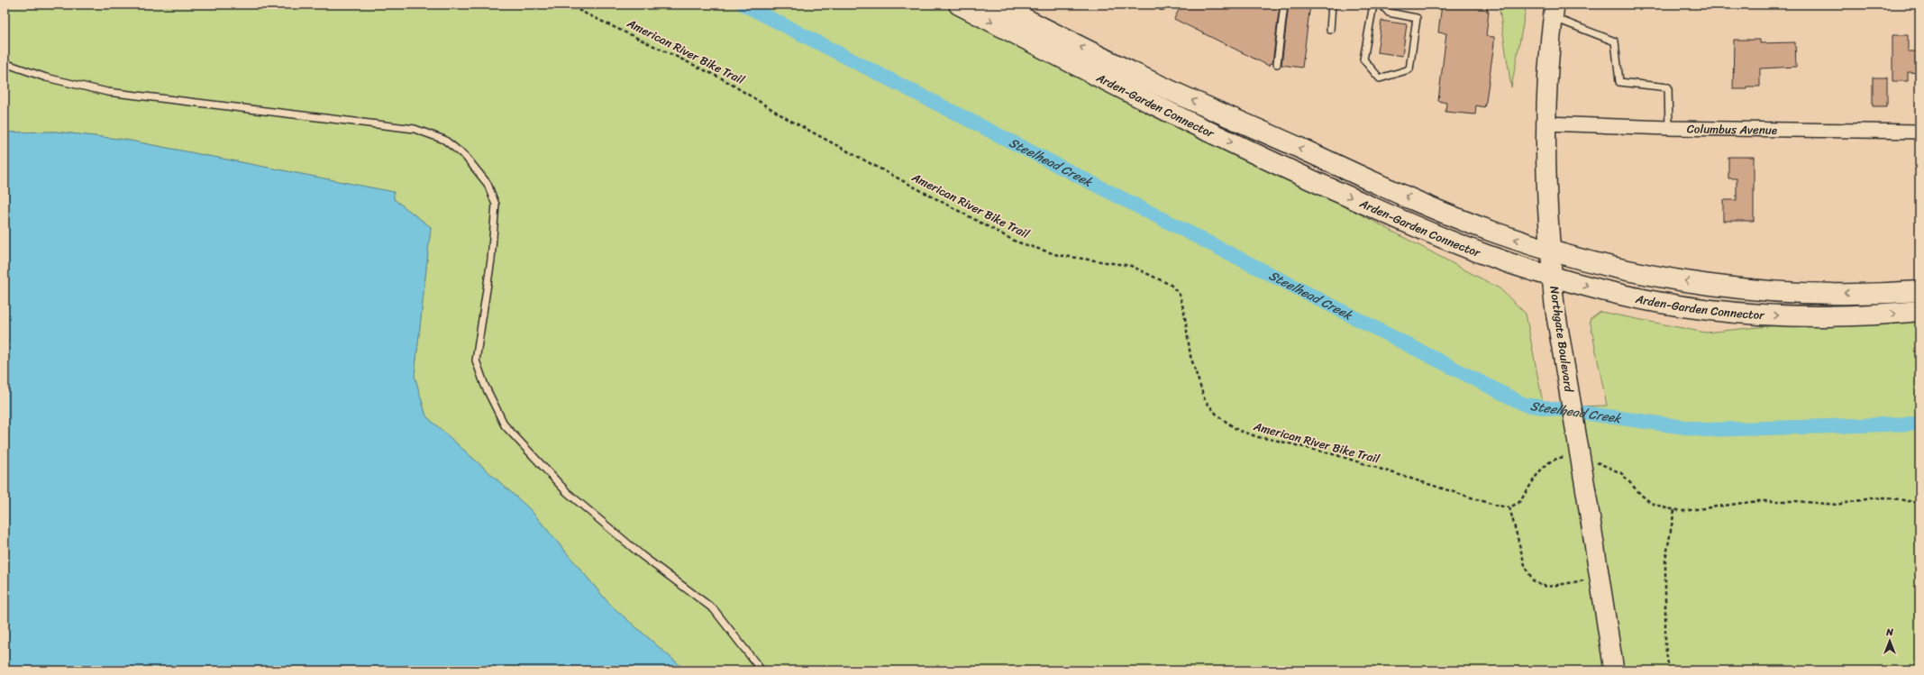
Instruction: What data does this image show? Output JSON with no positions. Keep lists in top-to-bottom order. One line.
{"streets":{"main road":["Arden-Garden Connector","Northgate Boulevard"],"street":["Columbus Avenue"],"path":["American River Bike Trail"]},"crossings":[["Arden-Garden Connector","Northgate Boulevard"],["Columbus Avenue","Northgate Boulevard"]],"water":["Steelhead Creek"],"north":"top"}
